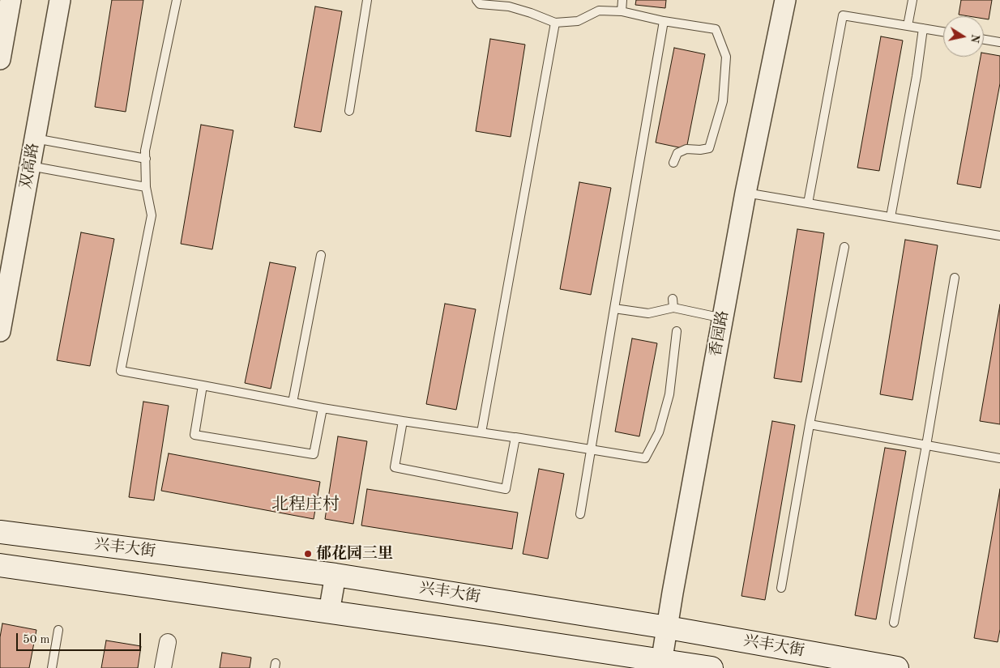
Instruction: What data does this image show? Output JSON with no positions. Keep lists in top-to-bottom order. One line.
{"streets":{"main road":["兴丰大街"],"street":["双高路","香园路"]},"crossings":[["香园路","兴丰大街"]],"districts":["北程庄村"],"places":["郁花园三里"],"scale_bar":"50 m","north":"right"}
